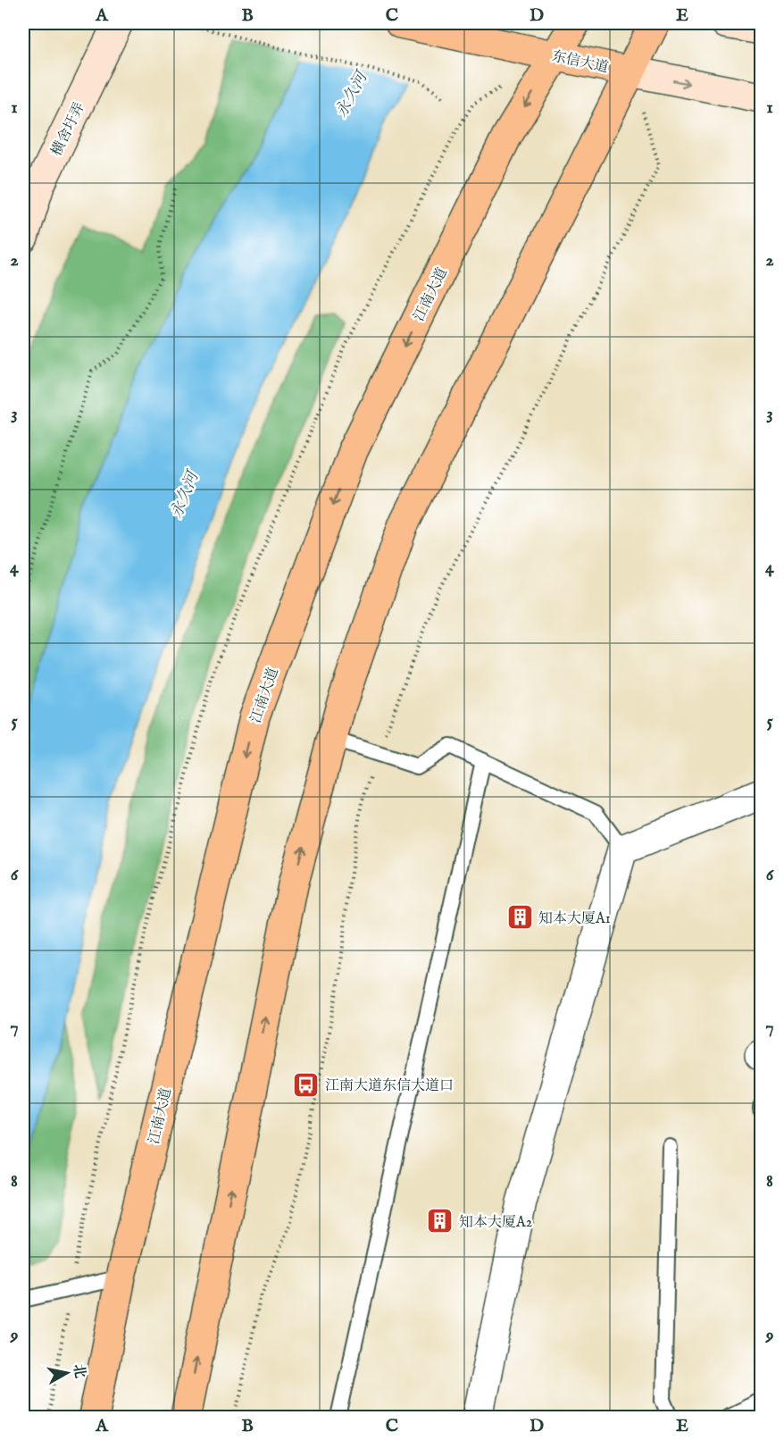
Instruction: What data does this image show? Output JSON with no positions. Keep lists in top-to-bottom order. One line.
{"streets":{"main road":["东信大道","江南大道"],"street":["横舍圩弄"]},"crossings":[["东信大道","江南大道"]],"one_way":["东信大道"],"water":["永久河"],"places":{"building":["知本大厦A1","知本大厦A2"],"bus stop":["江南大道东信大道口"]},"north":"right","grid":{"columns":["A","B","C","D","E"],"rows":["1","2","3","4","5","6","7","8","9"]}}
